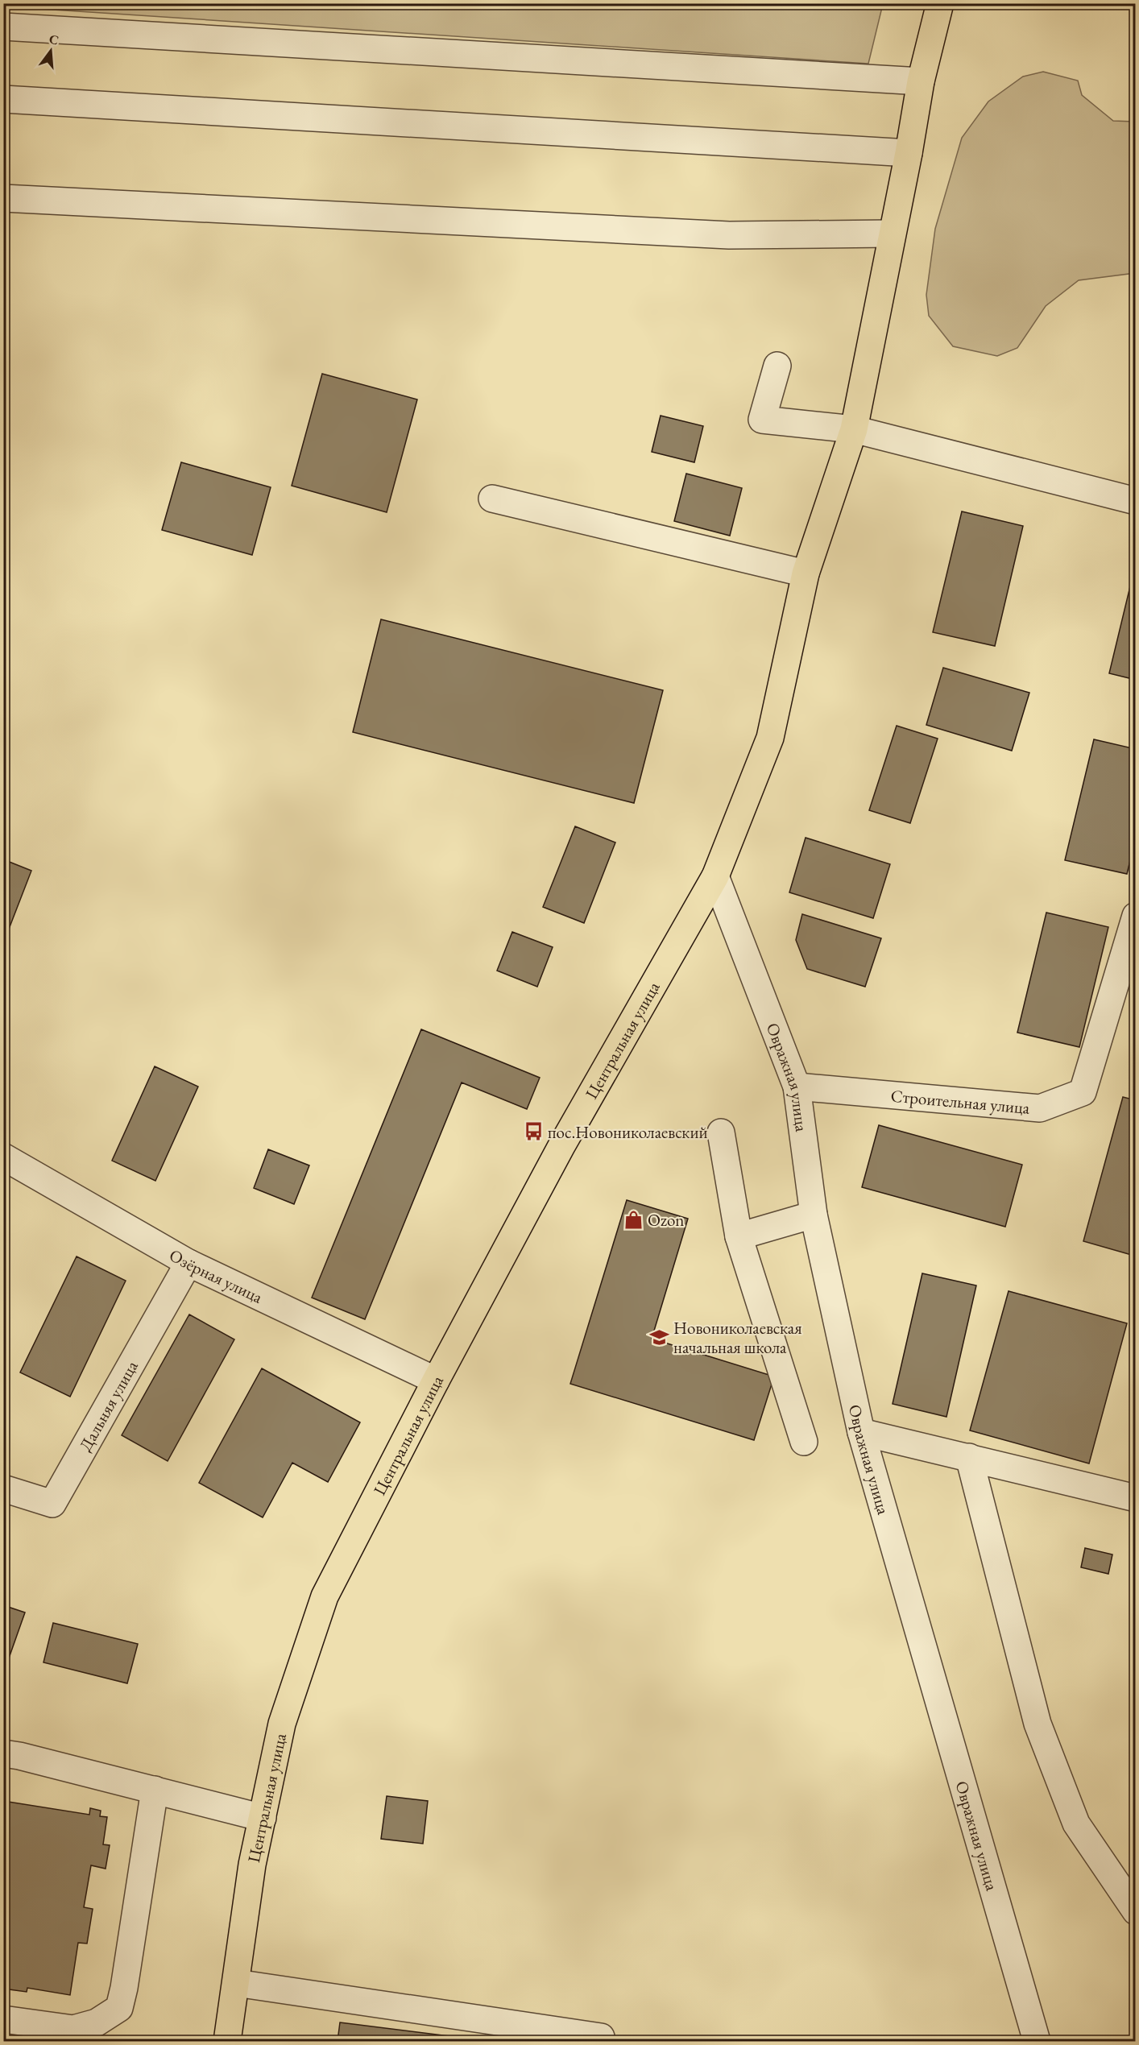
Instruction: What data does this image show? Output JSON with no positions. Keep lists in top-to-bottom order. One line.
{"streets":{"main road":["Центральная улица"],"street":["Овражная улица","Строительная улица","Озёрная улица","Дальняя улица"]},"crossings":[["Центральная улица","Овражная улица"],["Центральная улица","Озёрная улица"],["Овражная улица","Строительная улица"],["Озёрная улица","Дальняя улица"]],"places":{"bus stop":["пос.Новониколаевский"],"shop":["Ozon"],"school or university":["Новониколаевская начальная школа"]},"north":"top"}
